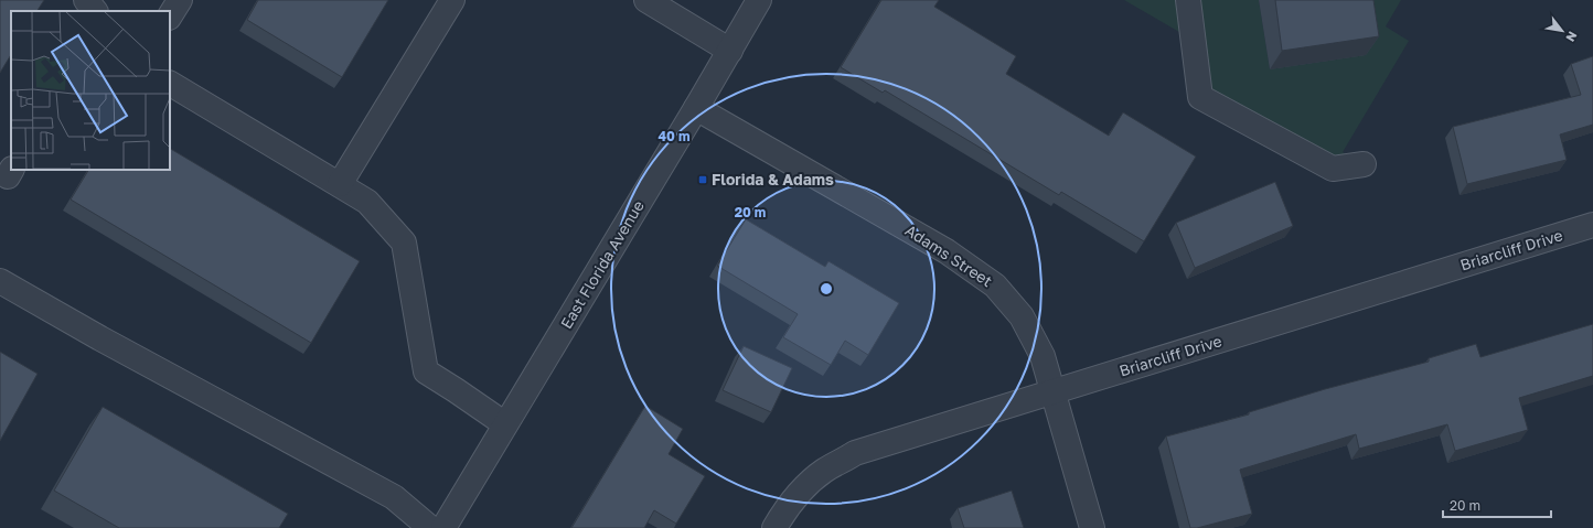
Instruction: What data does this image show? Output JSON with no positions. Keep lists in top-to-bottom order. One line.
{"streets":{"street":["Briarcliff Drive","Adams Street","East Florida Avenue"]},"crossings":[["Briarcliff Drive","Adams Street"],["Adams Street","East Florida Avenue"]],"places":{"transit":["Florida & Adams"]},"scale_bar":"20 m","north":"bottom right","rings":["40 m","20 m"]}
